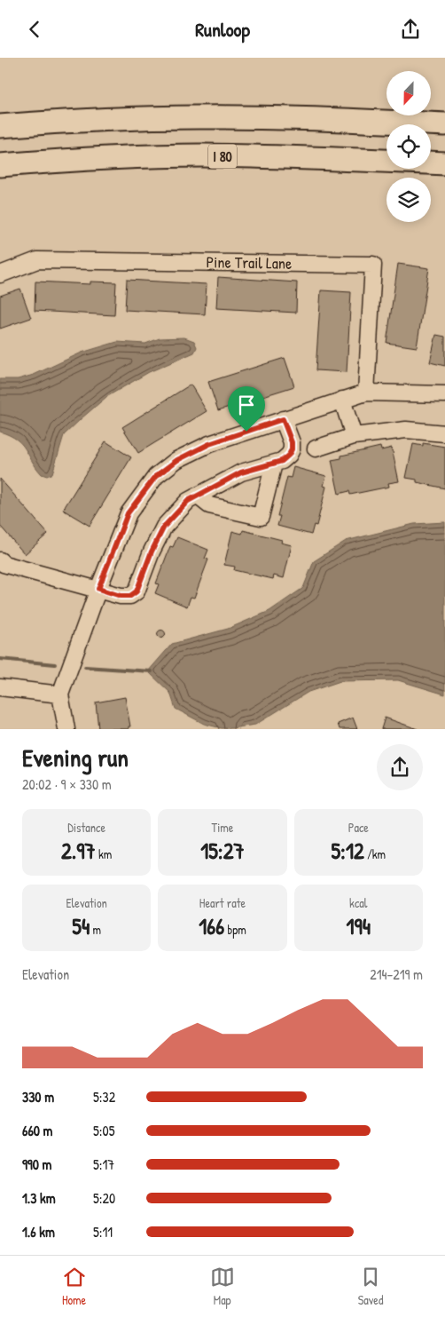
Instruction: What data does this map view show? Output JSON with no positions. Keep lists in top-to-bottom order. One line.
{"streets":{"highway":["I 80"],"street":["Pine Trail Lane"]},"north":"bottom","page":{"header":"Runloop","heading":["Evening run","20:02 · 9 × 330 m"],"stats":[["Distance","2.97 km"],["Time","15:27"],["Pace","5:12 /km"],["Elevation","54 m"],["Heart rate","166 bpm"],["kcal","194"]],"chart":["Elevation","214–219 m"],"list":[{"name":"330 m","note":"5:32"},{"name":"660 m","note":"5:05"},{"name":"990 m","note":"5:17"},{"name":"1.3 km","note":"5:20"},{"name":"1.6 km","note":"5:11"}],"tabs":["Home","Map","Saved"]}}
